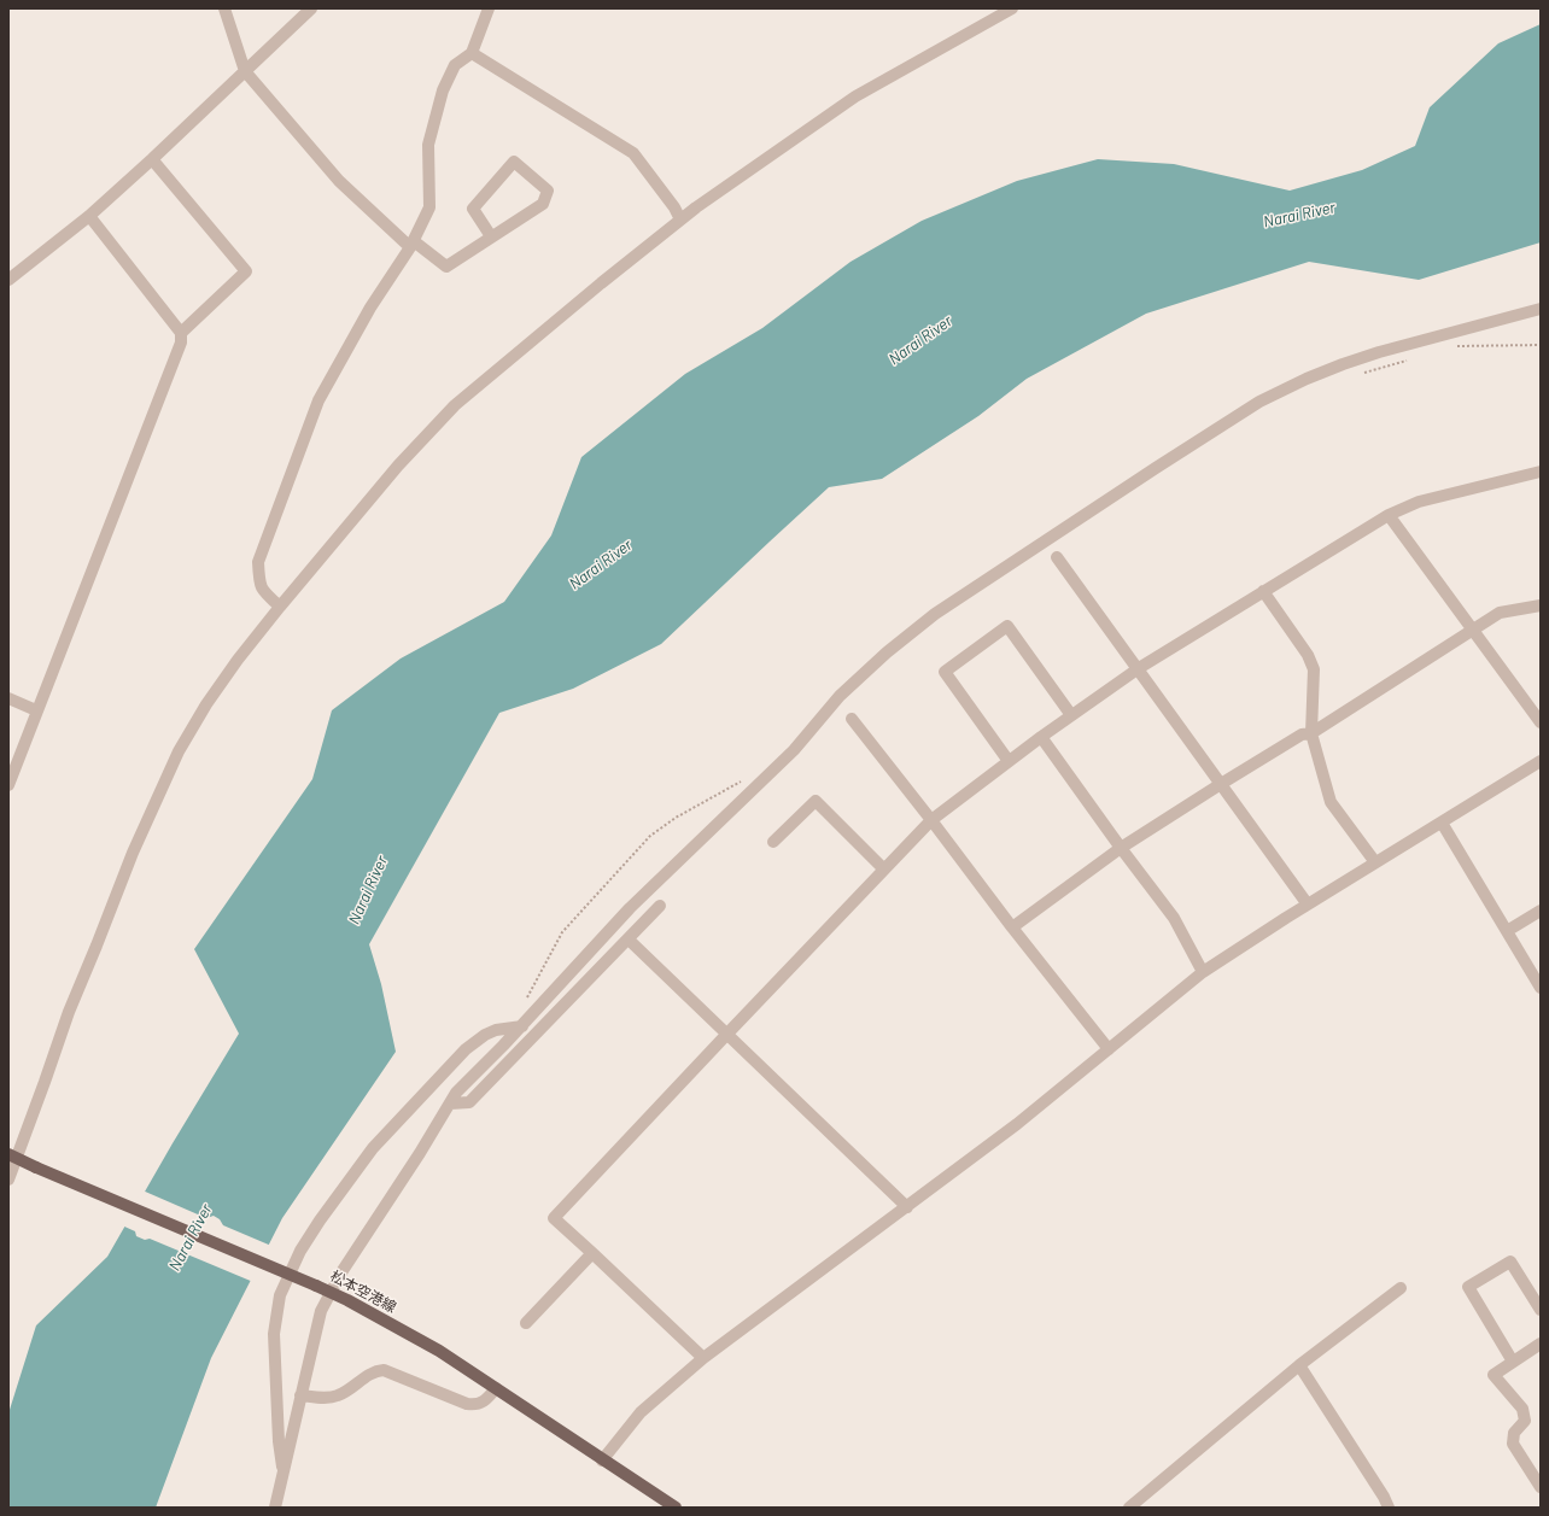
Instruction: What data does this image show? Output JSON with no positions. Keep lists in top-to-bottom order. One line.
{"streets":{"main road":["松本空港線"]},"water":["Narai River"]}
